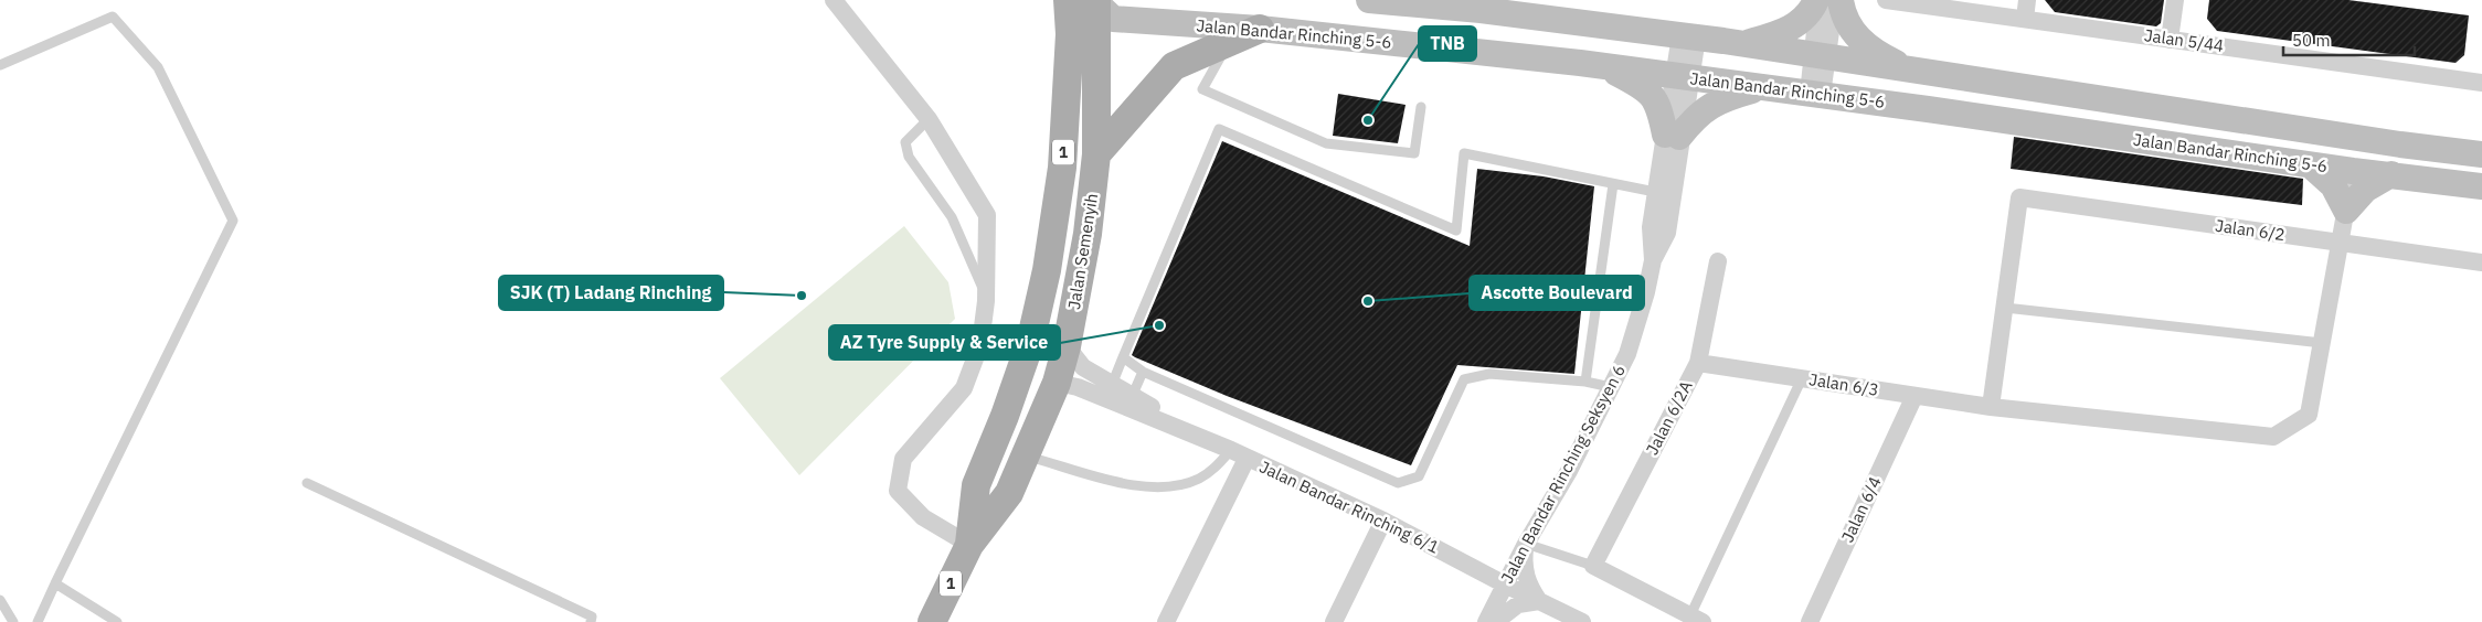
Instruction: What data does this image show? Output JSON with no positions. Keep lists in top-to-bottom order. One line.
{"streets":{"main road":["1","Jalan Semenyih"],"street":["Jalan Bandar Rinching 5-6","Jalan 5/44","Jalan 6/2","Jalan 6/3","Jalan 6/2A","Jalan Bandar Rinching Seksyen 6","Jalan Bandar Rinching 6/1","Jalan 6/4"]},"crossings":[["Jalan Bandar Rinching 5-6","Jalan Semenyih"],["Jalan Bandar Rinching 5-6","Jalan 6/3"],["Jalan Bandar Rinching 5-6","Jalan Bandar Rinching Seksyen 6"],["Jalan 6/2","Jalan 6/3"],["Jalan Semenyih","Jalan Bandar Rinching 6/1"],["Jalan 6/3","Jalan 6/2A"],["Jalan 6/3","Jalan 6/4"],["Jalan Bandar Rinching Seksyen 6","Jalan Bandar Rinching 6/1"]],"places":["TNB","SJK (T) Ladang Rinching","Ascotte Boulevard","AZ Tyre Supply & Service"],"scale_bar":"50 m"}
